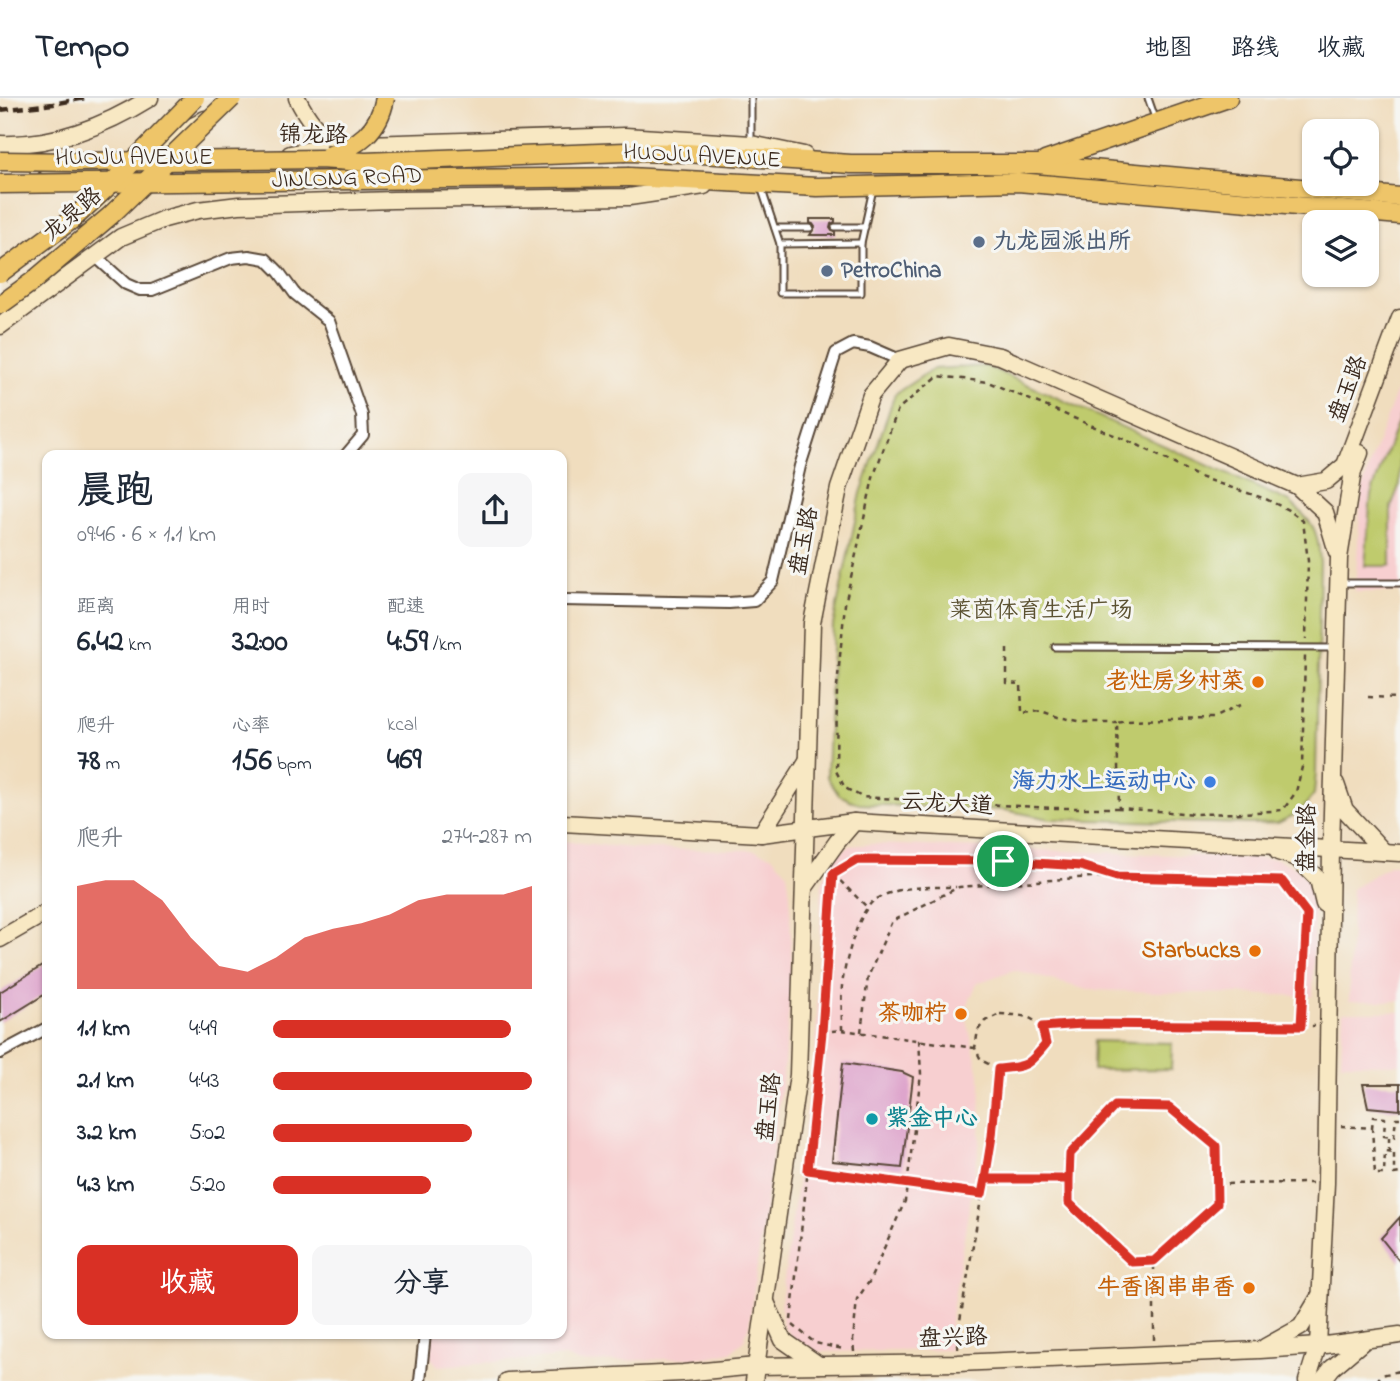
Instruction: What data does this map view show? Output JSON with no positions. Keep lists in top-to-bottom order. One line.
{"streets":{"main road":["锦龙路","HUOJU AVENUE","龙泉路"],"street":["JINLONG ROAD","盘玉路","云龙大道","盘金路","盘兴路"]},"crossings":[["锦龙路","HUOJU AVENUE"],["HUOJU AVENUE","JINLONG ROAD"],["盘玉路","云龙大道"],["盘玉路","盘兴路"],["云龙大道","盘金路"],["盘金路","盘兴路"]],"parks":["莱茵体育生活广场"],"places":["九龙园派出所","PetroChina","老灶房乡村菜","海力水上运动中心","Starbucks","茶咖柠","紫金中心","牛香阁串串香"],"page":{"header":"Tempo","nav":["地图","路线","收藏"],"heading":["晨跑","09:46 · 6 × 1.1 km"],"stats":[["距离","6.42 km"],["用时","32:00"],["配速","4:59 /km"],["爬升","78 m"],["心率","156 bpm"],["kcal","469"]],"chart":["爬升","274–287 m"],"list":[{"name":"1.1 km","note":"4:49"},{"name":"2.1 km","note":"4:43"},{"name":"3.2 km","note":"5:02"},{"name":"4.3 km","note":"5:20"}],"buttons":["收藏","分享"]}}
